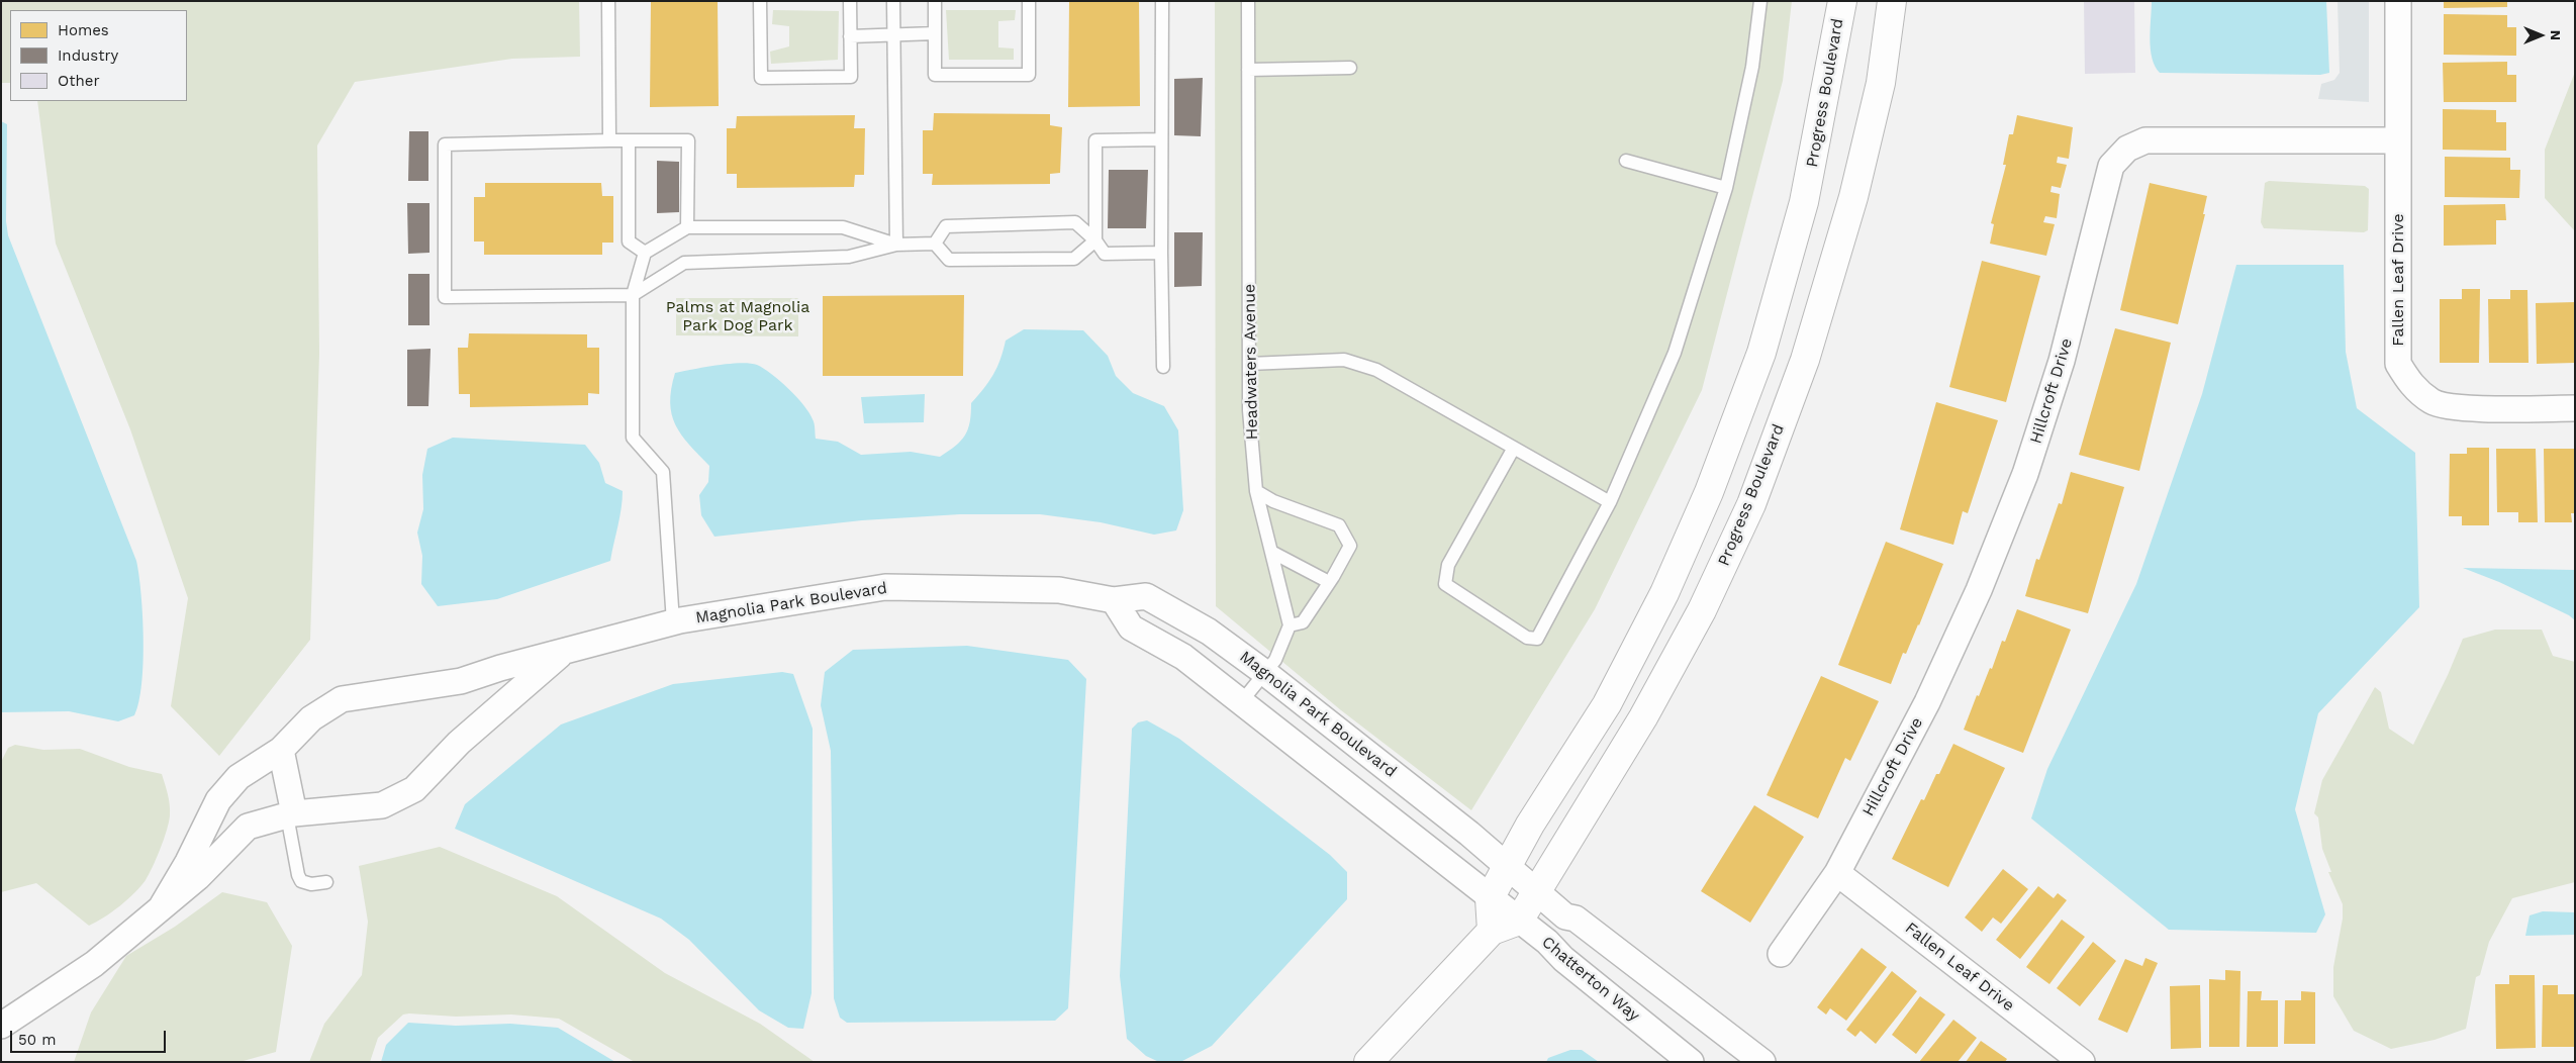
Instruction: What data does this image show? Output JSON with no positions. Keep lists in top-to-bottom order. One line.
{"streets":{"main road":["Progress Boulevard"],"street":["Fallen Leaf Drive","Hillcroft Drive","Magnolia Park Boulevard","Chatterton Way"],"lane":["Headwaters Avenue"]},"crossings":[["Progress Boulevard","Magnolia Park Boulevard"],["Progress Boulevard","Chatterton Way"],["Fallen Leaf Drive","Hillcroft Drive"]],"parks":["Palms at Magnolia Park Dog Park"],"legend":["Homes","Industry","Other"],"scale_bar":"50 m","north":"right"}
